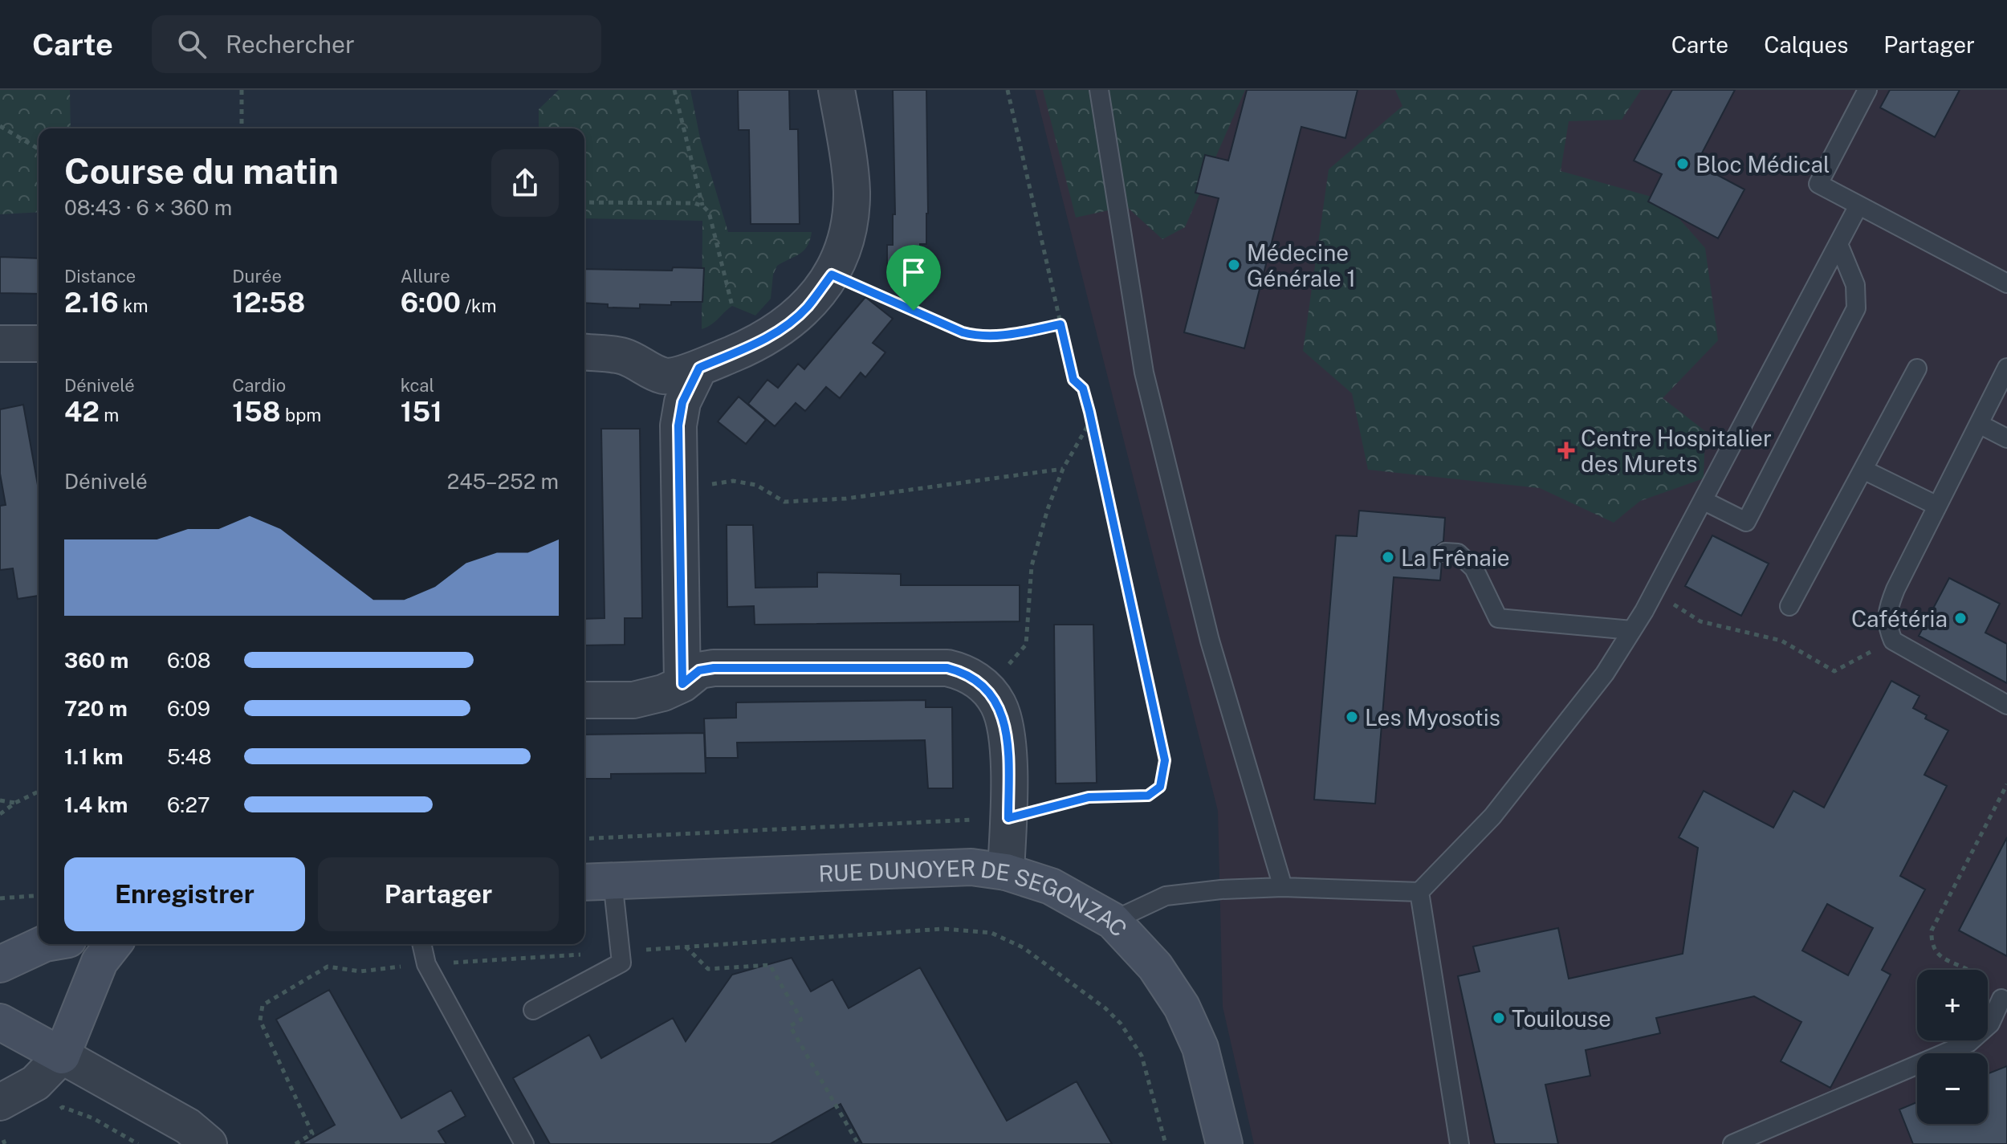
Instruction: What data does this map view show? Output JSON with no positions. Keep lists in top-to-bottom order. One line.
{"streets":{"main road":["RUE DUNOYER DE SEGONZAC"]},"places":{"other":["Bloc Médical","Médecine Générale 1","La Frênaie","Cafétéria","Les Myosotis","Touilouse"],"health":["Centre Hospitalier des Murets"]},"page":{"header":"Carte","search":"Rechercher","nav":["Carte","Calques","Partager"],"heading":["Course du matin","08:43 · 6 × 360 m"],"stats":[["Distance","2.16 km"],["Durée","12:58"],["Allure","6:00 /km"],["Dénivelé","42 m"],["Cardio","158 bpm"],["kcal","151"]],"chart":["Dénivelé","245–252 m"],"list":[{"name":"360 m","note":"6:08"},{"name":"720 m","note":"6:09"},{"name":"1.1 km","note":"5:48"},{"name":"1.4 km","note":"6:27"}],"buttons":["Enregistrer","Partager"],"map_buttons":["+","−"]}}
